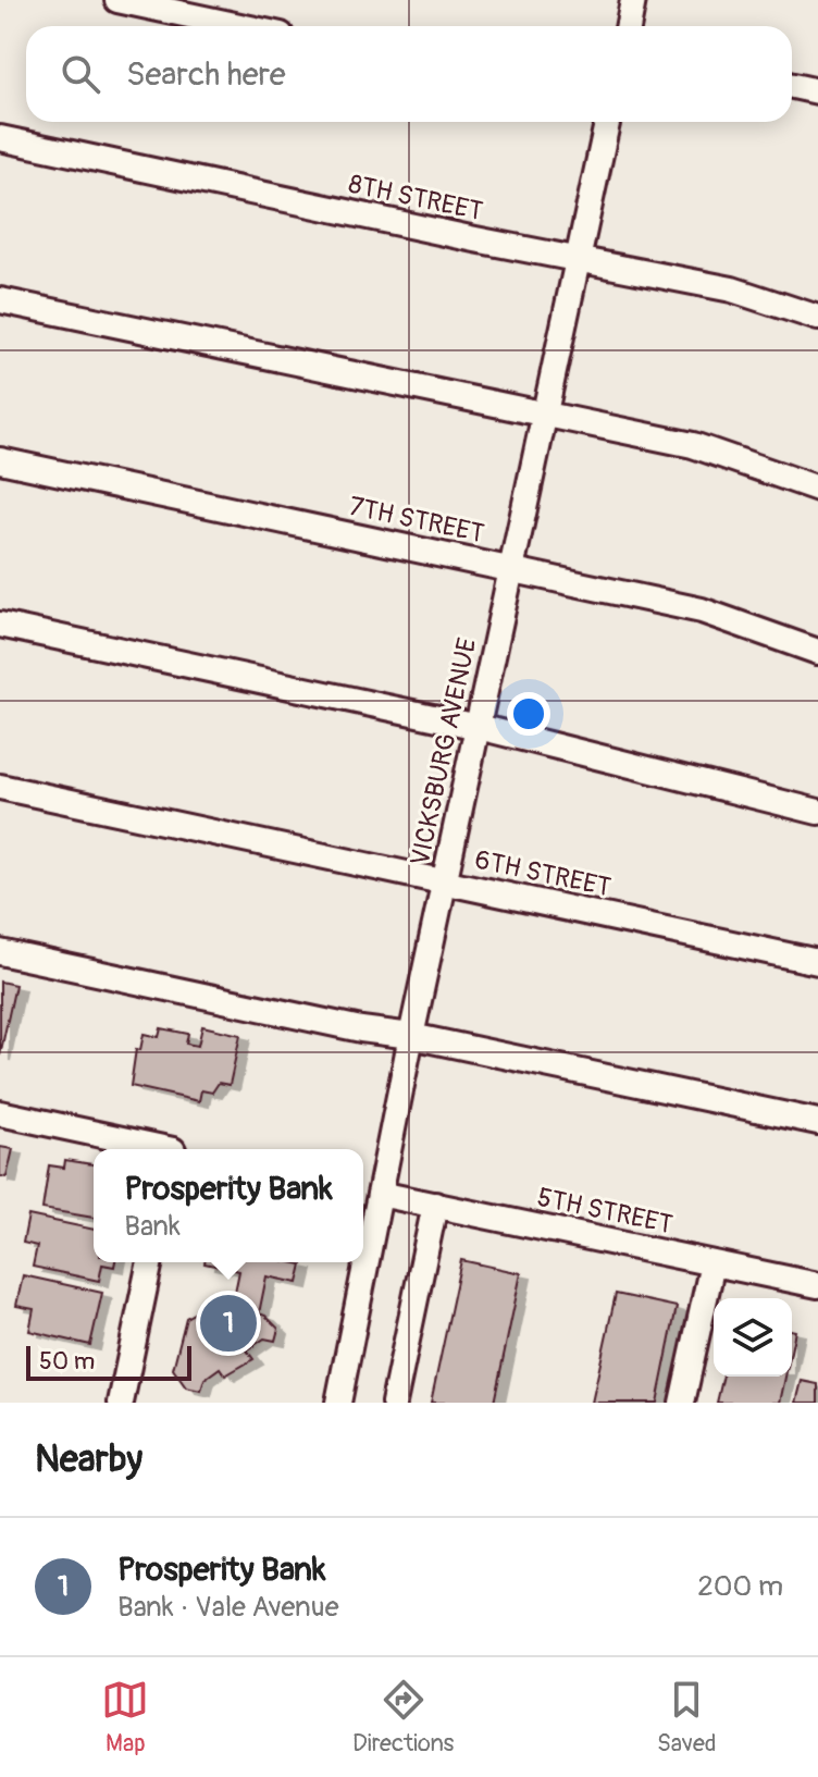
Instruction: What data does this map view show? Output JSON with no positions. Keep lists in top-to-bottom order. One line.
{"streets":{"street":["8TH STREET","7TH STREET","VICKSBURG AVENUE","6TH STREET","5TH STREET"]},"crossings":[["8TH STREET","VICKSBURG AVENUE"],["7TH STREET","VICKSBURG AVENUE"],["VICKSBURG AVENUE","6TH STREET"],["VICKSBURG AVENUE","5TH STREET"]],"scale_bar":"50 m","page":{"search":"Search here","popup":["Prosperity Bank","Bank"],"pins":"1","scale":"50 m","heading":"Nearby","list":[{"mark":"1","name":"Prosperity Bank","note":"Bank · Vale Avenue","value":"200 m"}],"nav":["Map","Directions","Saved"]}}
